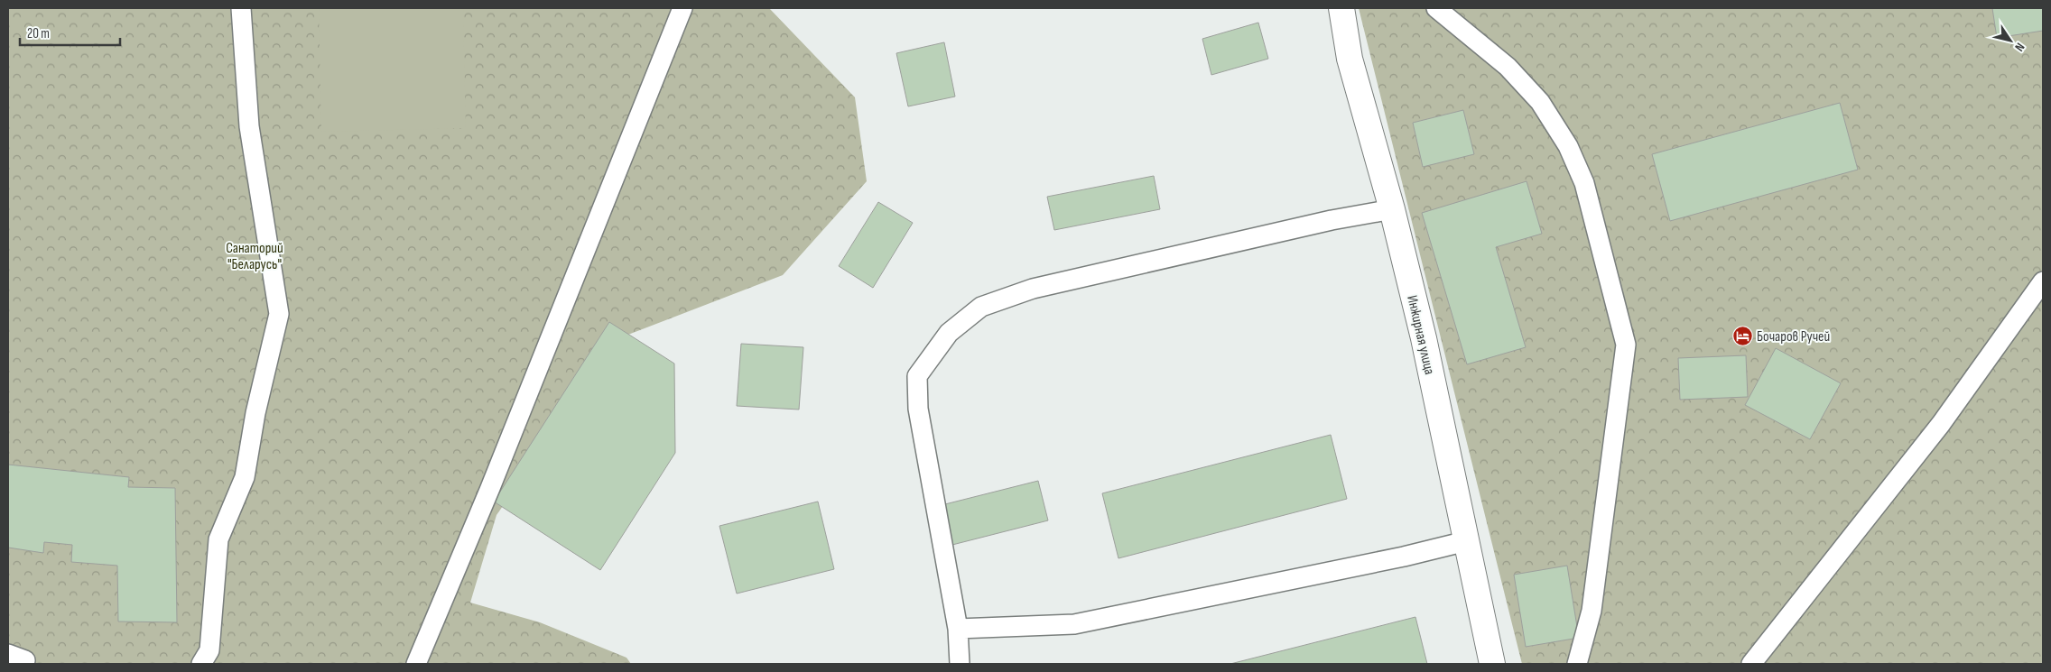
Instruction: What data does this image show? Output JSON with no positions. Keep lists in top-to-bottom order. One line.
{"streets":{"street":["Инжирная улица"]},"parks":["Санаторий \"Беларусь\""],"places":{"hotel":["Бочаров Ручей"]},"scale_bar":"20 m","north":"bottom right"}
